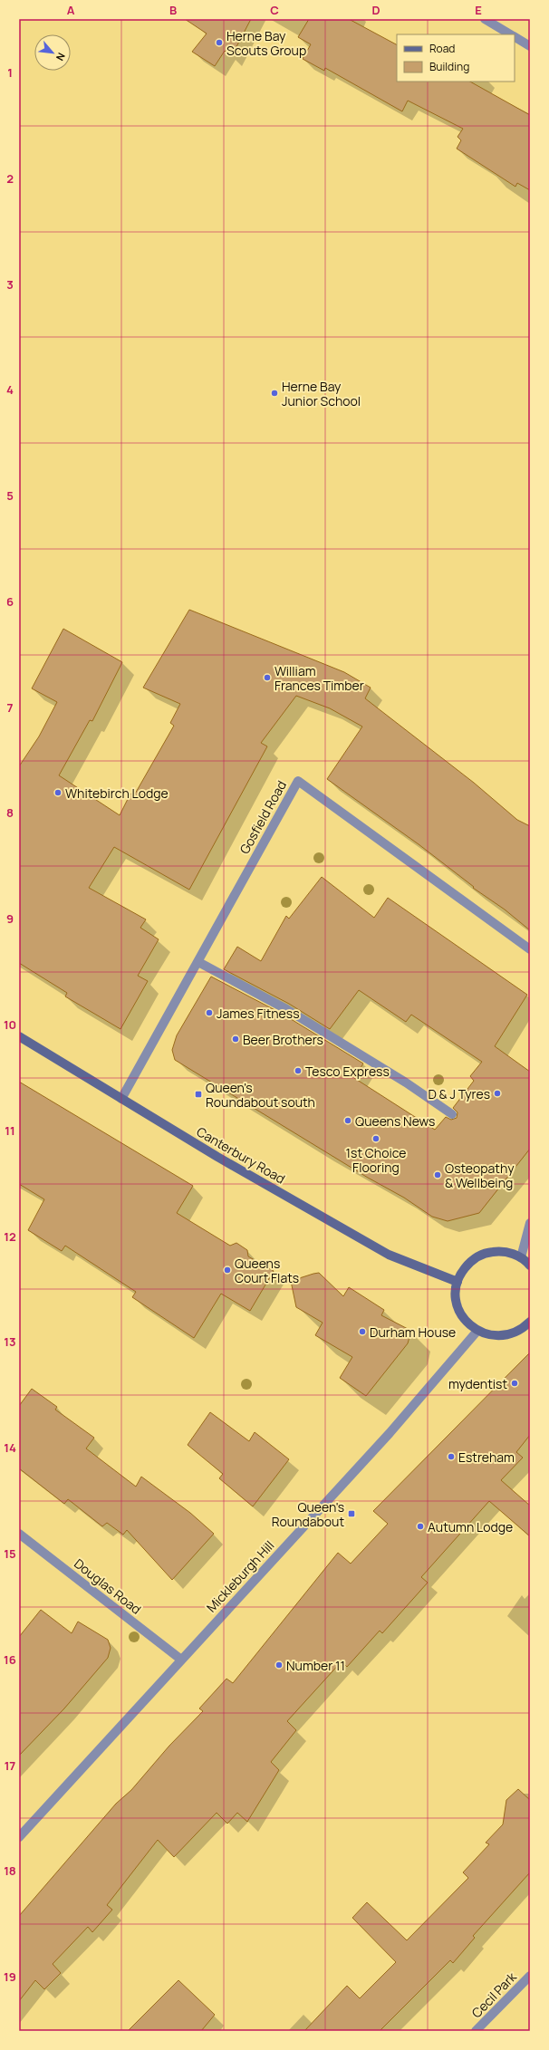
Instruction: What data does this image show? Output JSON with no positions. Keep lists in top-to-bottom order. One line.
{"streets":{"main road":["Canterbury Road"],"street":["Gosfield Road","Mickleburgh Hill","Douglas Road","Cecil Park"]},"crossings":[["Gosfield Road","Canterbury Road"],["Mickleburgh Hill","Douglas Road"]],"places":{"other":["Herne Bay Scouts Group","Herne Bay Junior School","William Frances Timber","Whitebirch Lodge","James Fitness","Beer Brothers","Tesco Express","D & J Tyres","Queens News","1st Choice Flooring","Osteopathy & Wellbeing","Queens Court Flats","Durham House","mydentist","Estreham","Autumn Lodge","Number 11"],"transit":["Queen's Roundabout south","Queen's Roundabout"]},"legend":["Road","Building"],"north":"bottom right","grid":{"columns":["A","B","C","D","E"],"rows":["1","2","3","4","5","6","7","8","9","10","11","12","13","14","15","16","17","18","19"]}}
